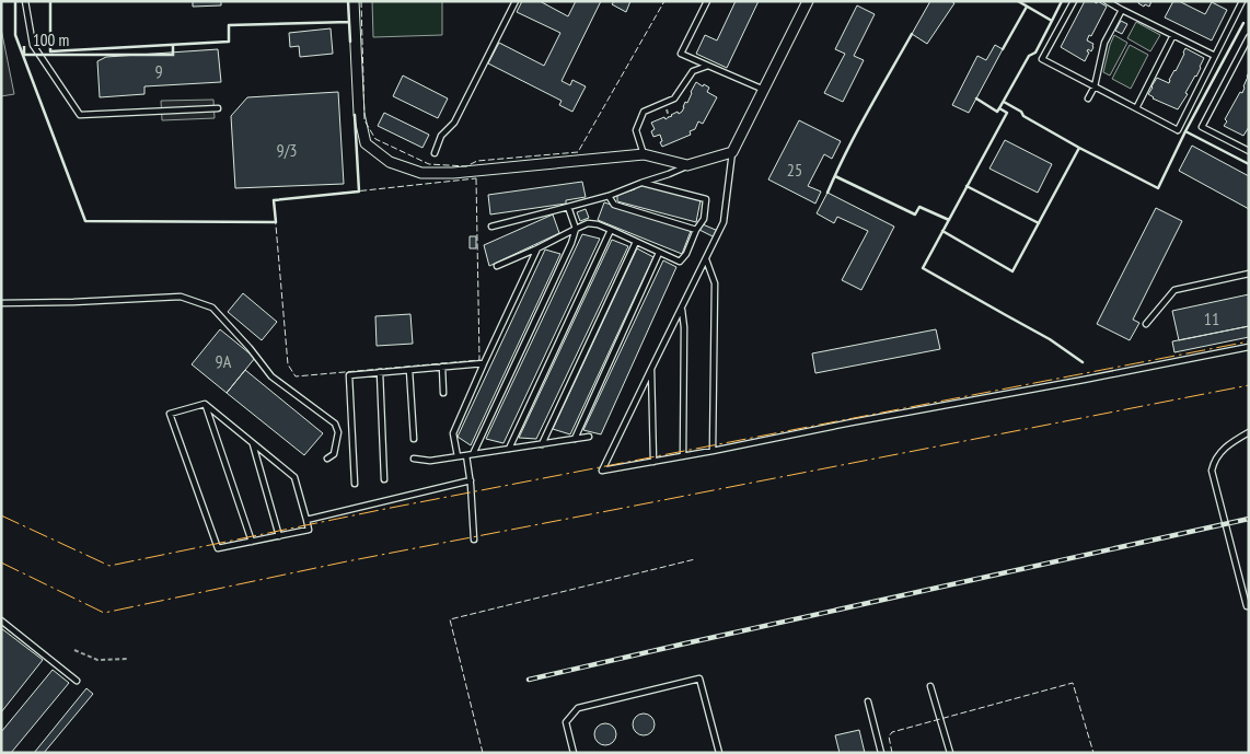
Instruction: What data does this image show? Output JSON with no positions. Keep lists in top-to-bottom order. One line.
{"house_numbers":["9","9/3","25","11","9А"],"scale_bar":"100 m"}
